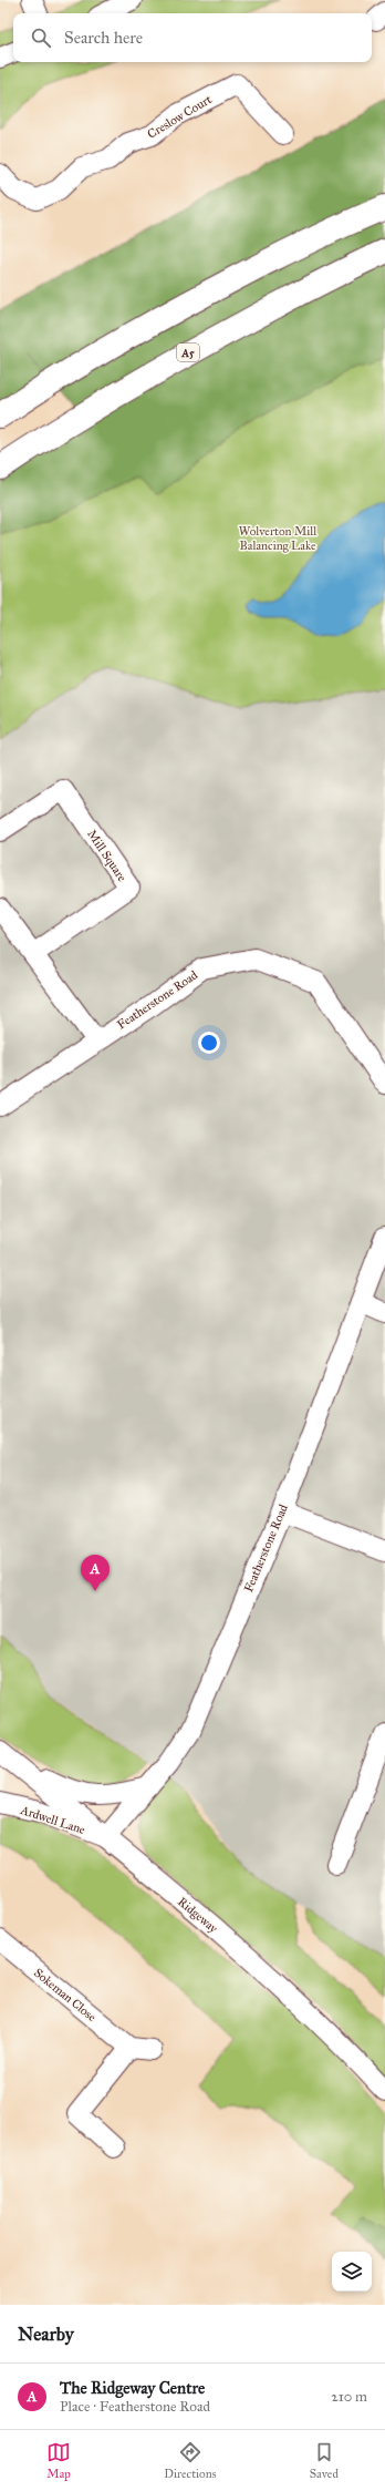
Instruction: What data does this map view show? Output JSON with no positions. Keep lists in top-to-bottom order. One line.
{"streets":{"highway":["A5"],"street":["Creslow Court","Mill Square","Featherstone Road","Ardwell Lane","Ridgeway","Sokeman Close"]},"crossings":[["Featherstone Road","Ardwell Lane"],["Featherstone Road","Ridgeway"],["Ardwell Lane","Ridgeway"]],"parks":["Wolverton Mill Balancing Lake"],"page":{"search":"Search here","pins":"A","heading":"Nearby","list":[{"mark":"A","name":"The Ridgeway Centre","note":"Place · Featherstone Road","value":"210 m"}],"nav":["Map","Directions","Saved"]}}
